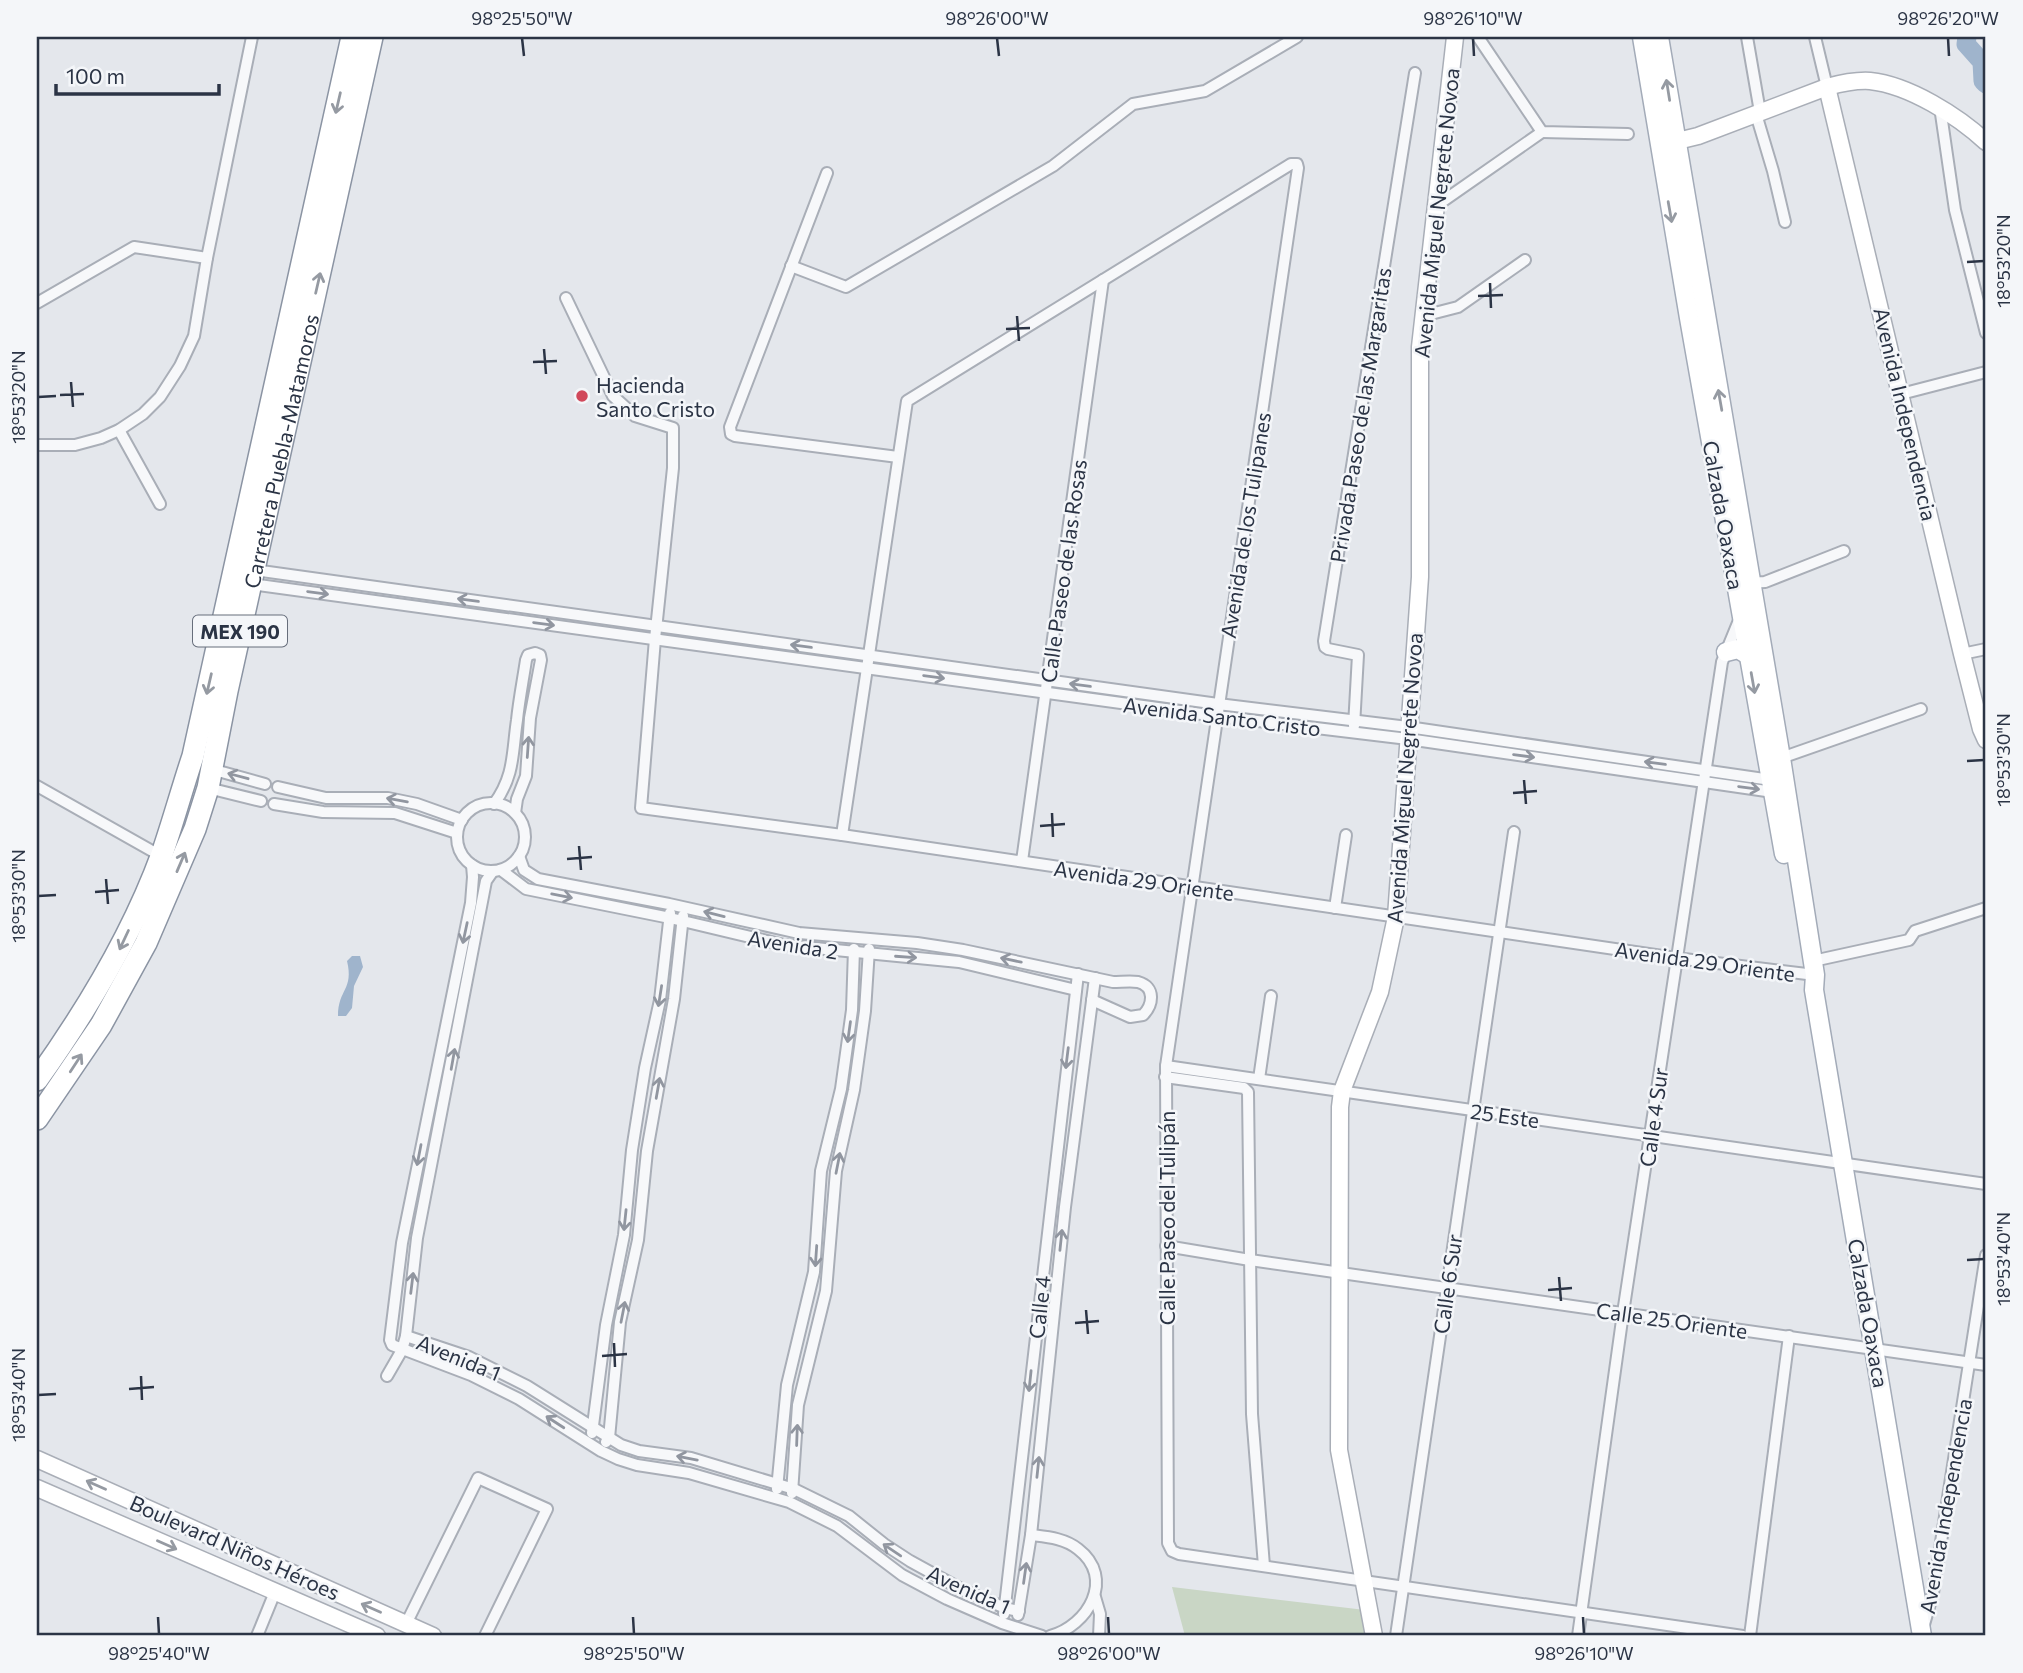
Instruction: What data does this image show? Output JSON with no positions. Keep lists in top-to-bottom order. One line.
{"streets":{"highway":["Carretera Puebla-Matamoros","MEX 190"],"main road":["Avenida Miguel Negrete Novoa","Avenida Independencia","Calzada Oaxaca","Boulevard Niños Héroes"],"street":["Privada Paseo de las Margaritas","Avenida de los Tulipanes","Calle Paseo de las Rosas","Avenida Santo Cristo","Avenida 29 Oriente","Avenida 2","25 Este","Calle 4 Sur","Calle Paseo del Tulipán","Calle 6 Sur","Calle 4","Calle 25 Oriente","Avenida 1"]},"crossings":[["Avenida Miguel Negrete Novoa","Avenida Santo Cristo"],["Avenida Miguel Negrete Novoa","Avenida 29 Oriente"],["Avenida Miguel Negrete Novoa","25 Este"],["Avenida Miguel Negrete Novoa","Calle 25 Oriente"],["Avenida Independencia","Calzada Oaxaca"],["Avenida Independencia","Calle 25 Oriente"],["Privada Paseo de las Margaritas","Avenida Santo Cristo"],["Carretera Puebla-Matamoros","Avenida Santo Cristo"],["Calzada Oaxaca","Avenida Santo Cristo"],["Calzada Oaxaca","Avenida 29 Oriente"],["Calzada Oaxaca","25 Este"],["Calzada Oaxaca","Calle 4 Sur"],["Calzada Oaxaca","Calle 25 Oriente"],["Avenida de los Tulipanes","Calle Paseo de las Rosas"],["Avenida de los Tulipanes","Avenida Santo Cristo"],["Avenida de los Tulipanes","Avenida 29 Oriente"],["Avenida de los Tulipanes","Calle Paseo del Tulipán"],["Calle Paseo de las Rosas","Avenida Santo Cristo"],["Calle Paseo de las Rosas","Avenida 29 Oriente"],["Avenida Santo Cristo","Avenida 29 Oriente"],["Avenida Santo Cristo","Calle 4 Sur"],["Avenida 29 Oriente","Calle 4 Sur"],["Avenida 29 Oriente","Calle Paseo del Tulipán"],["Avenida 29 Oriente","Calle 6 Sur"],["Avenida 2","Calle 4"],["25 Este","Calle 4 Sur"],["25 Este","Calle Paseo del Tulipán"],["25 Este","Calle 6 Sur"],["Calle 4 Sur","Calle 25 Oriente"],["Calle Paseo del Tulipán","Calle 25 Oriente"],["Calle 6 Sur","Calle 25 Oriente"],["Calle 4","Avenida 1"]],"places":["Hacienda Santo Cristo"],"scale_bar":"100 m","coordinates":["98°25'50\"W","98°26'00\"W","98°26'10\"W","98°26'20\"W","18°53'20\"N","18°53'30\"N","18°53'40\"N","98°25'40\"W"]}
